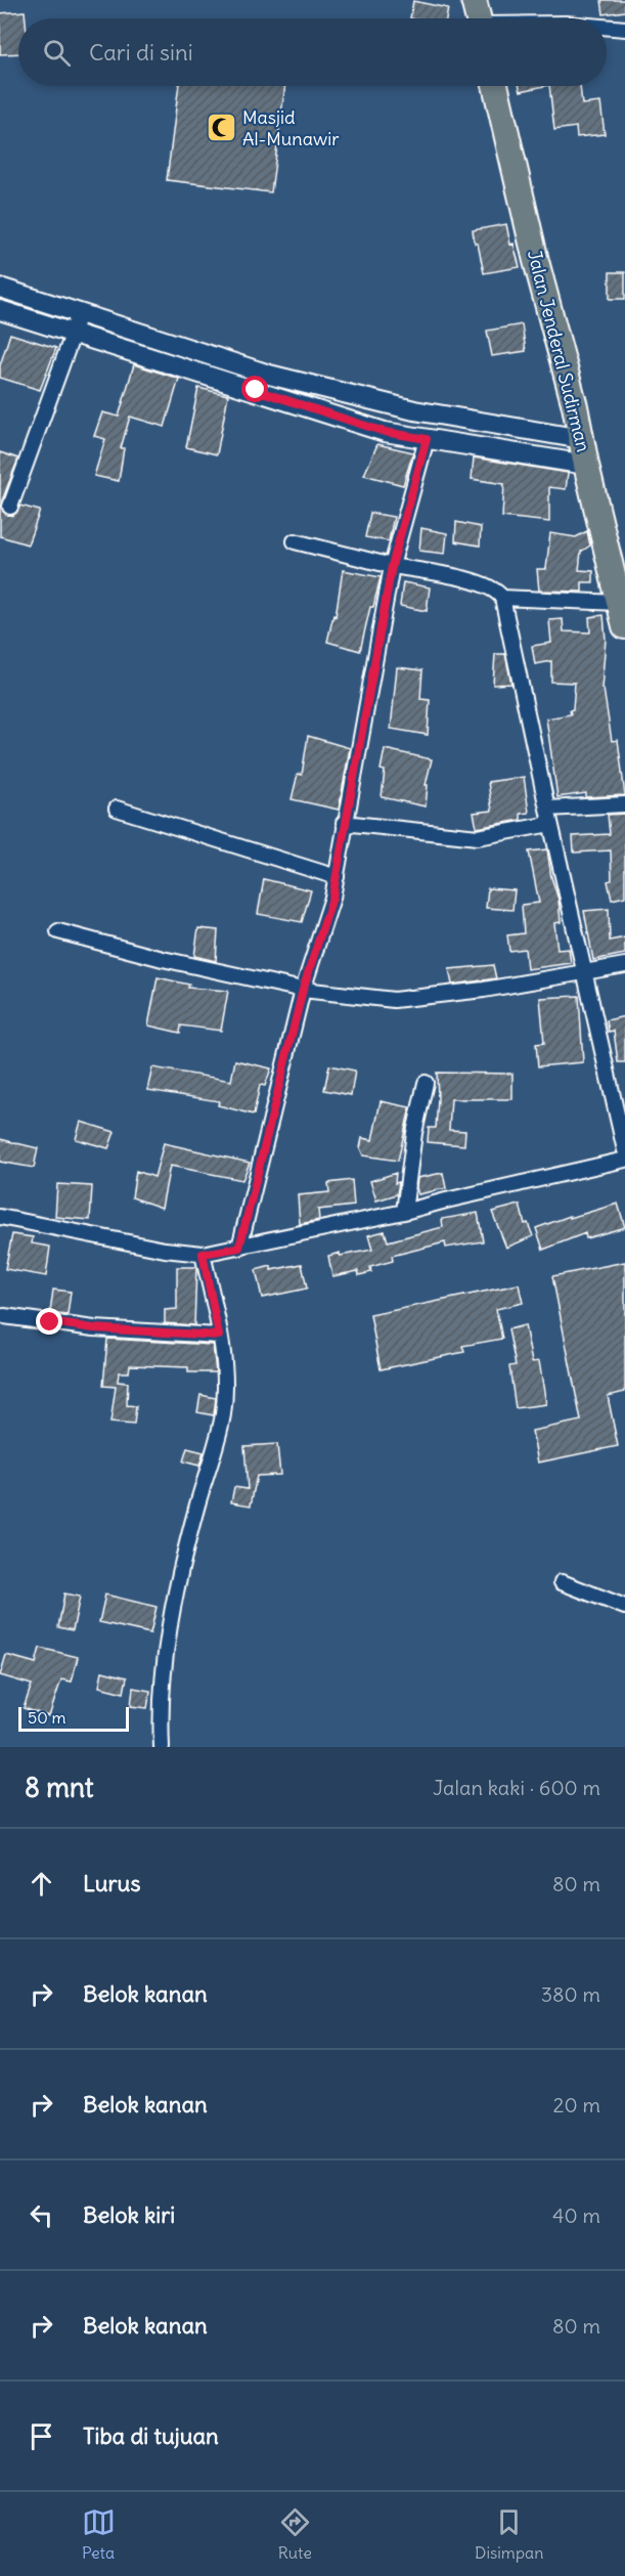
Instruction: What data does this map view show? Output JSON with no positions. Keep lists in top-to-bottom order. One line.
{"streets":{"highway":["Jalan Jenderal Sudirman"]},"places":{"mosque":["Masjid Al-Munawir"]},"scale_bar":"50 m","page":{"search":"Cari di sini","scale":"50 m","heading":["8 mnt","Jalan kaki · 600 m"],"list":[["Lurus","80 m"],["Belok kanan","380 m"],["Belok kanan","20 m"],["Belok kiri","40 m"],["Belok kanan","80 m"],"Tiba di tujuan"],"nav":["Peta","Rute","Disimpan"]}}
